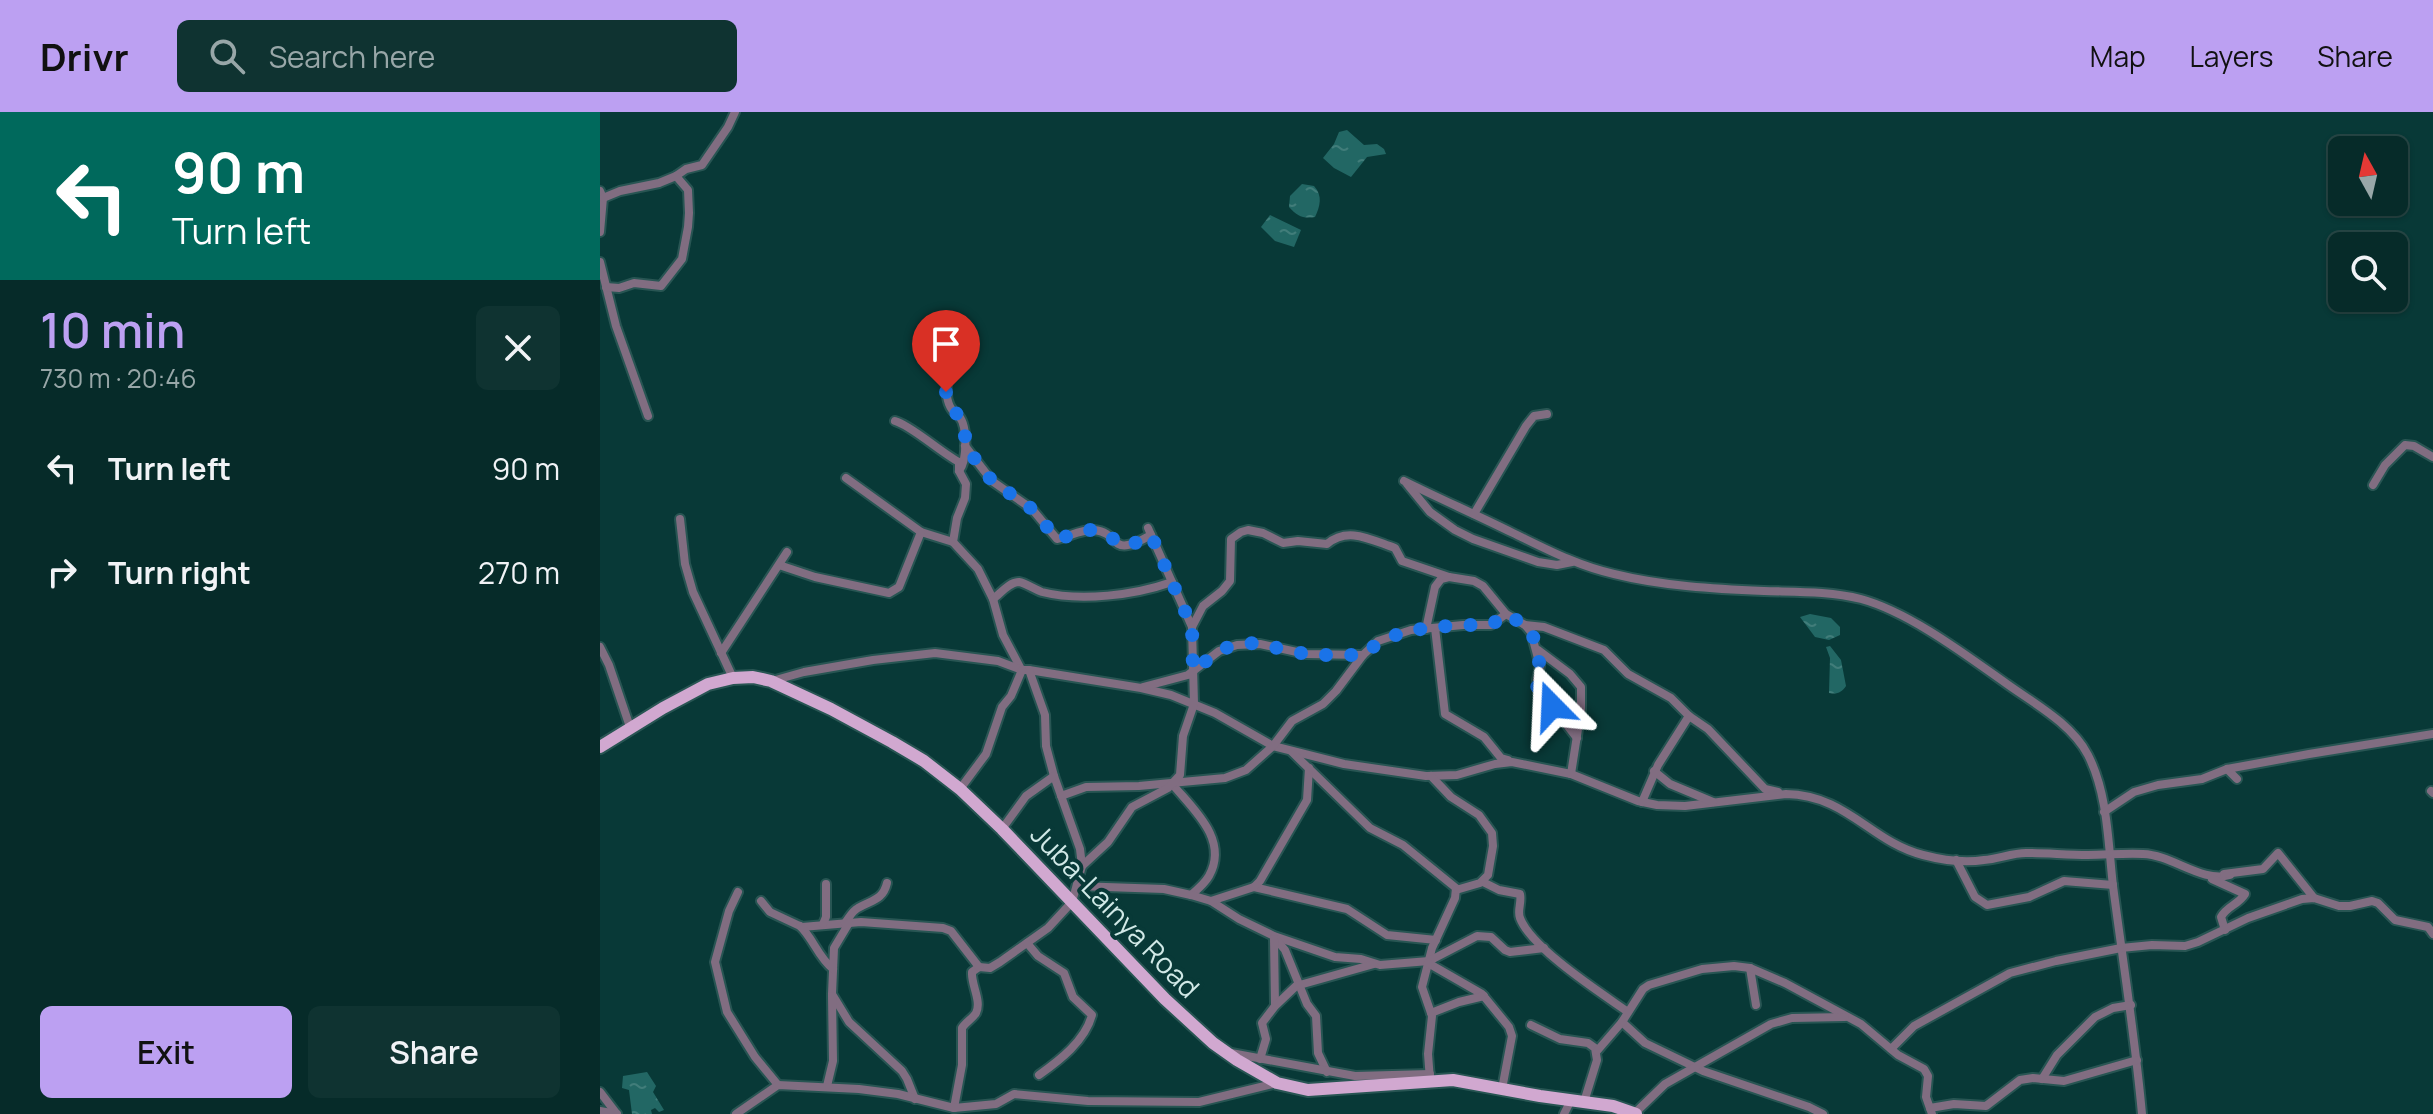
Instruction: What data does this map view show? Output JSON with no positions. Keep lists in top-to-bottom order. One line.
{"streets":{"main road":["Juba-Lainya Road"]},"north":"top","page":{"header":"Drivr","search":"Search here","nav":["Map","Layers","Share"],"turn":["90 m","Turn left"],"heading":["10 min","730 m · 20:46"],"list":[{"name":"Turn left","value":"90 m"},{"name":"Turn right","value":"270 m"}],"buttons":["Exit","Share"]}}
